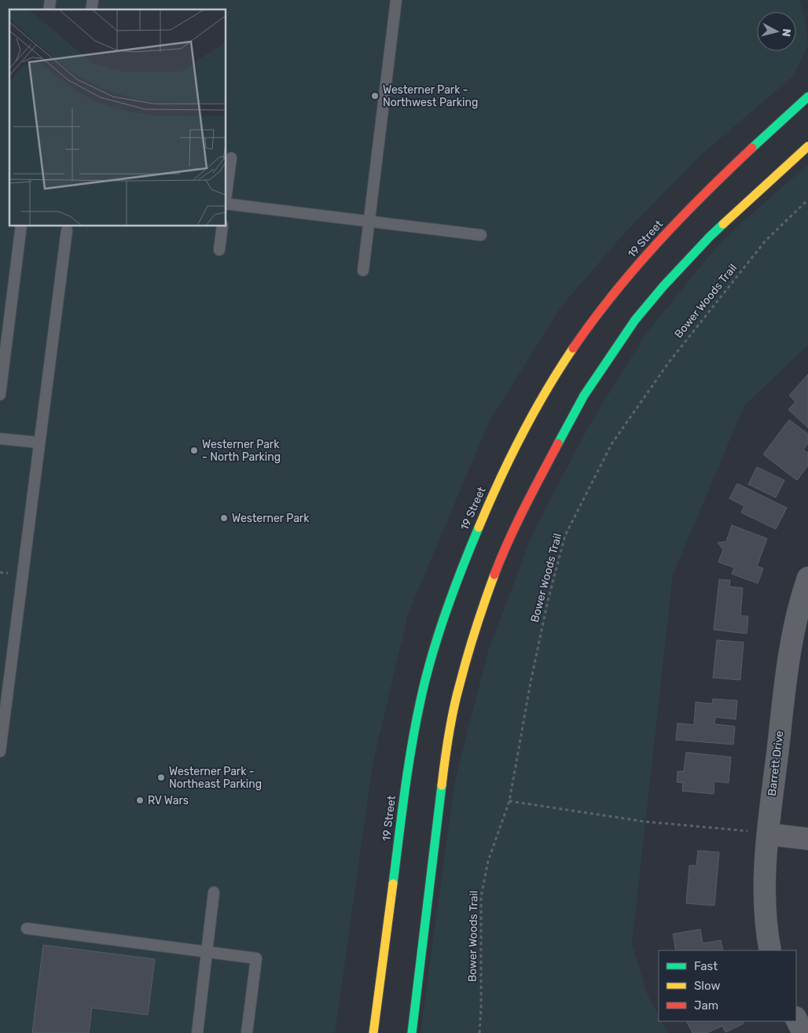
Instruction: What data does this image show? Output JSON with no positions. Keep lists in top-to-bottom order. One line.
{"streets":{"main road":["19 Street"],"street":["Barrett Drive"],"path":["Bower Woods Trail"]},"places":["Westerner Park - Northwest Parking","Westerner Park - North Parking","Westerner Park","Westerner Park - Northeast Parking","RV Wars"],"legend":["Fast","Slow","Jam"],"north":"right"}
